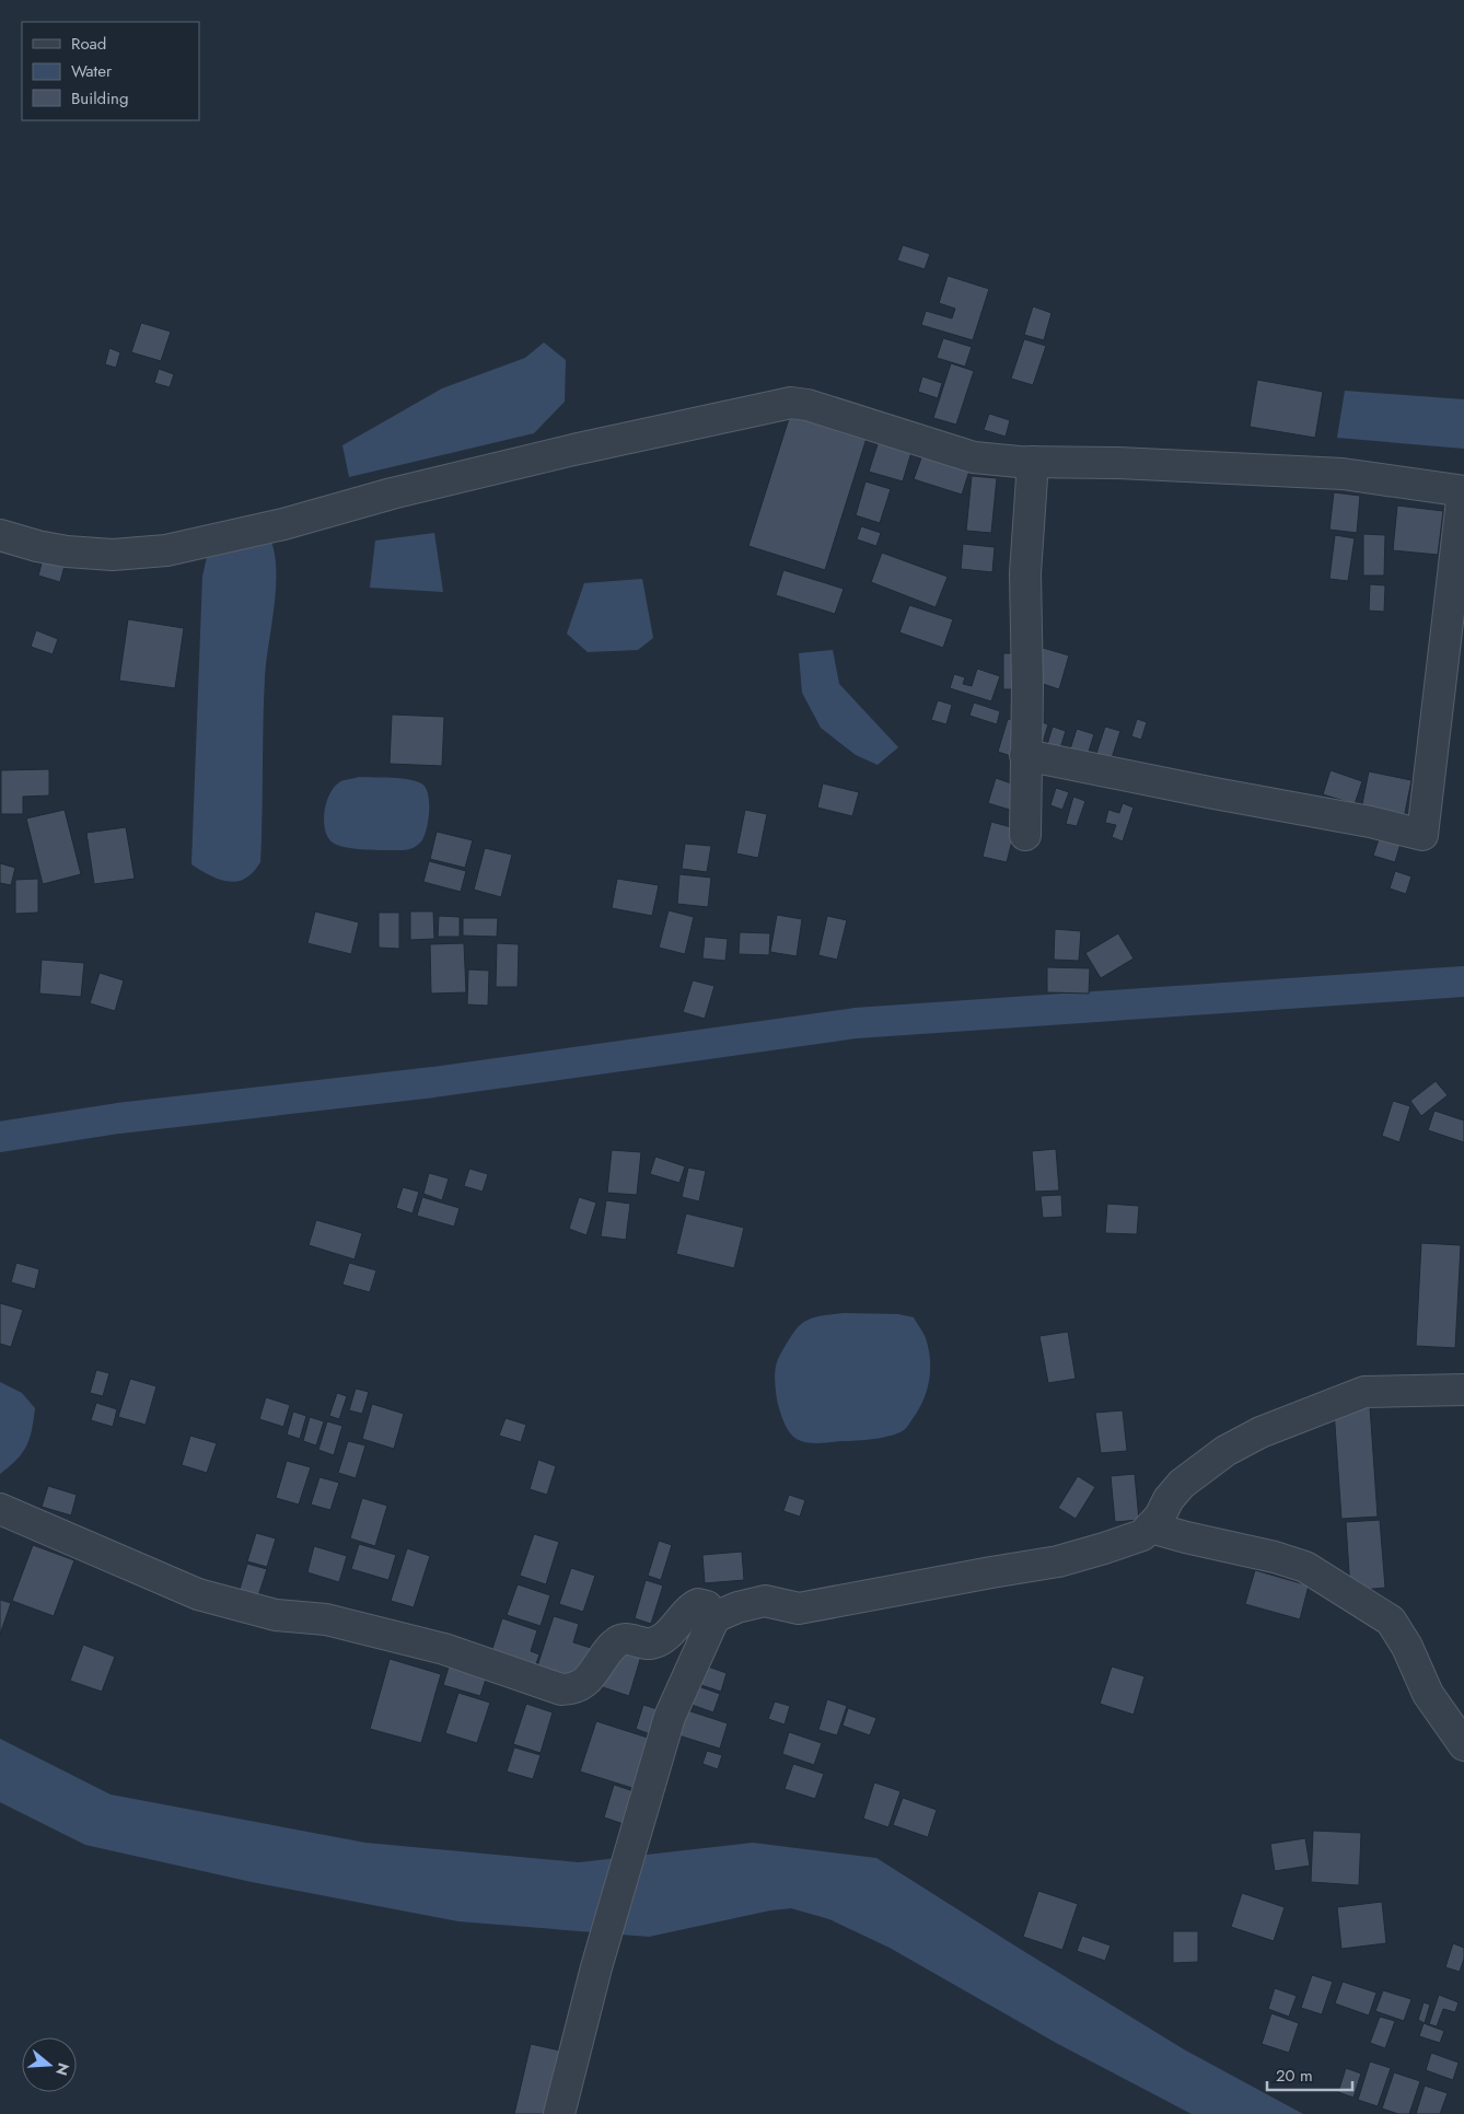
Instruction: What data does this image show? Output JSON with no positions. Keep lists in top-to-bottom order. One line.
{"legend":["Road","Water","Building"],"scale_bar":"20 m","north":"right"}
